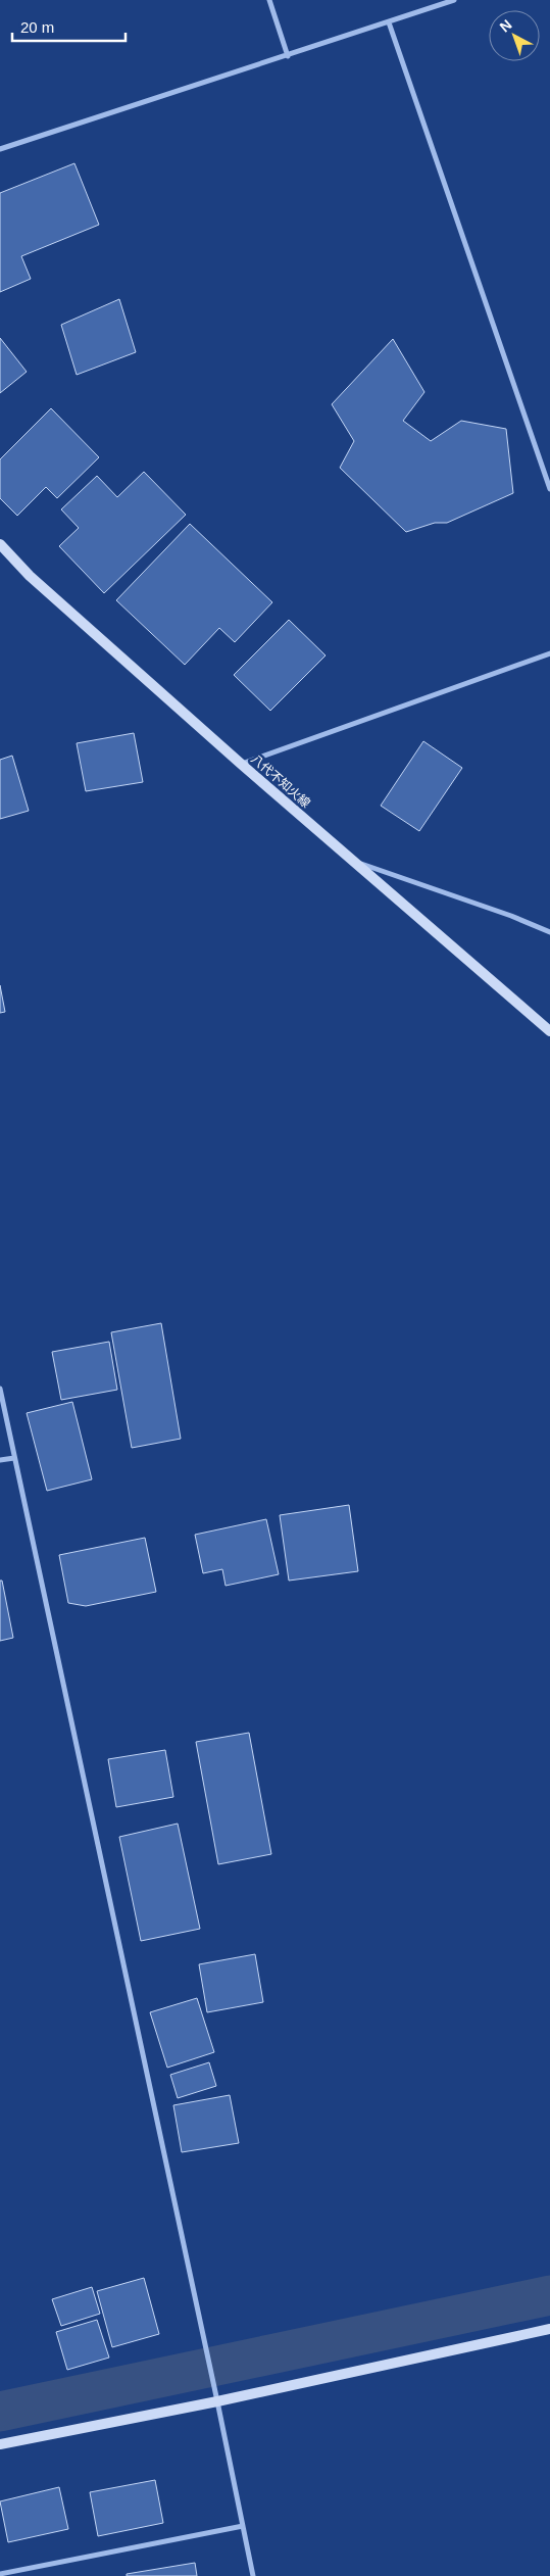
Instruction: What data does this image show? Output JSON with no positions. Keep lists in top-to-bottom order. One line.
{"streets":{"main road":["八代不知火線"]},"scale_bar":"20 m","north":"top left"}
